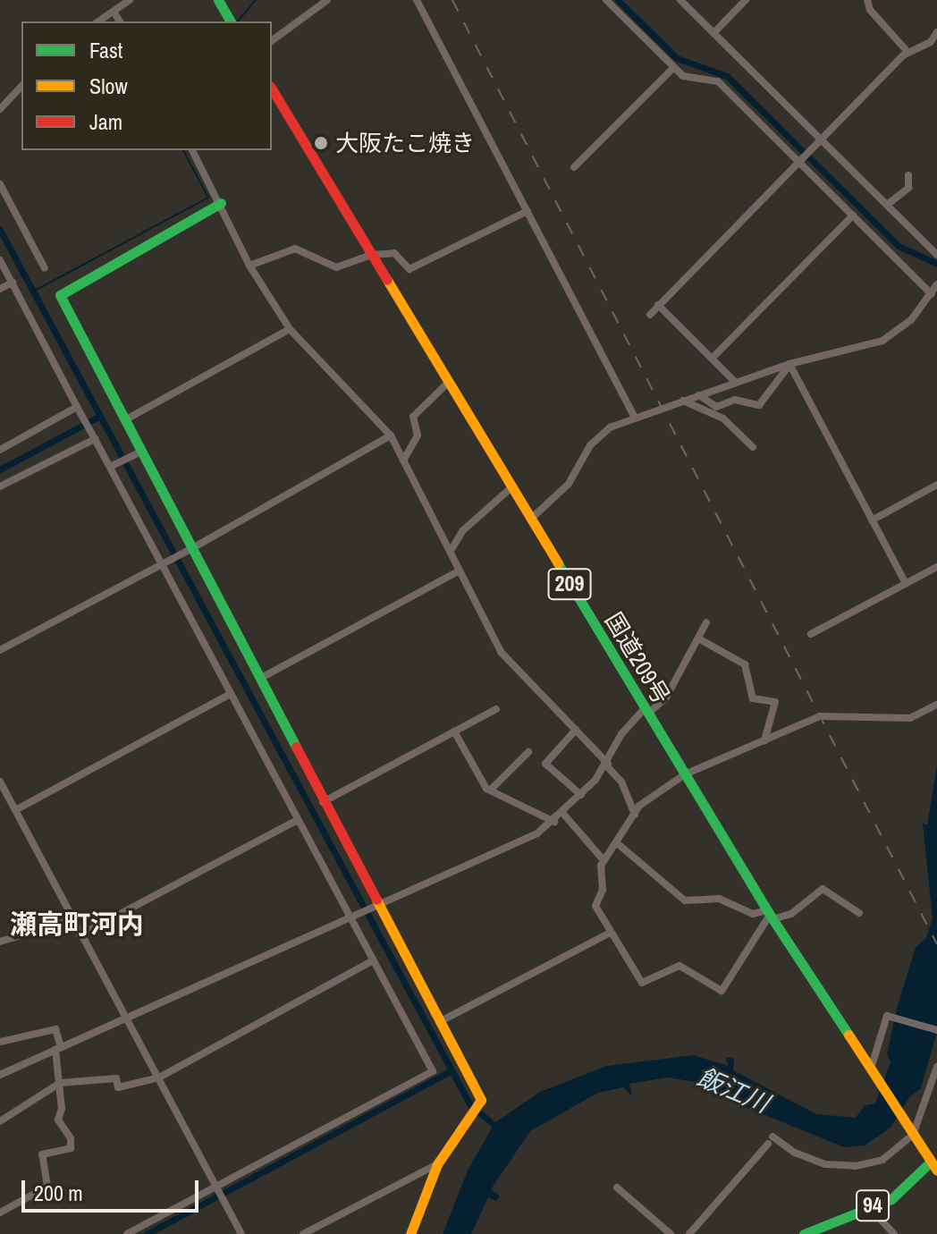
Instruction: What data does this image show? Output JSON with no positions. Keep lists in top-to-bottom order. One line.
{"streets":{"main road":["209","国道209号","94"]},"crossings":[["国道209号","94"]],"districts":["瀬高町河内"],"water":["飯江川"],"places":["大阪たこ焼き"],"legend":["Fast","Slow","Jam"],"scale_bar":"200 m"}
